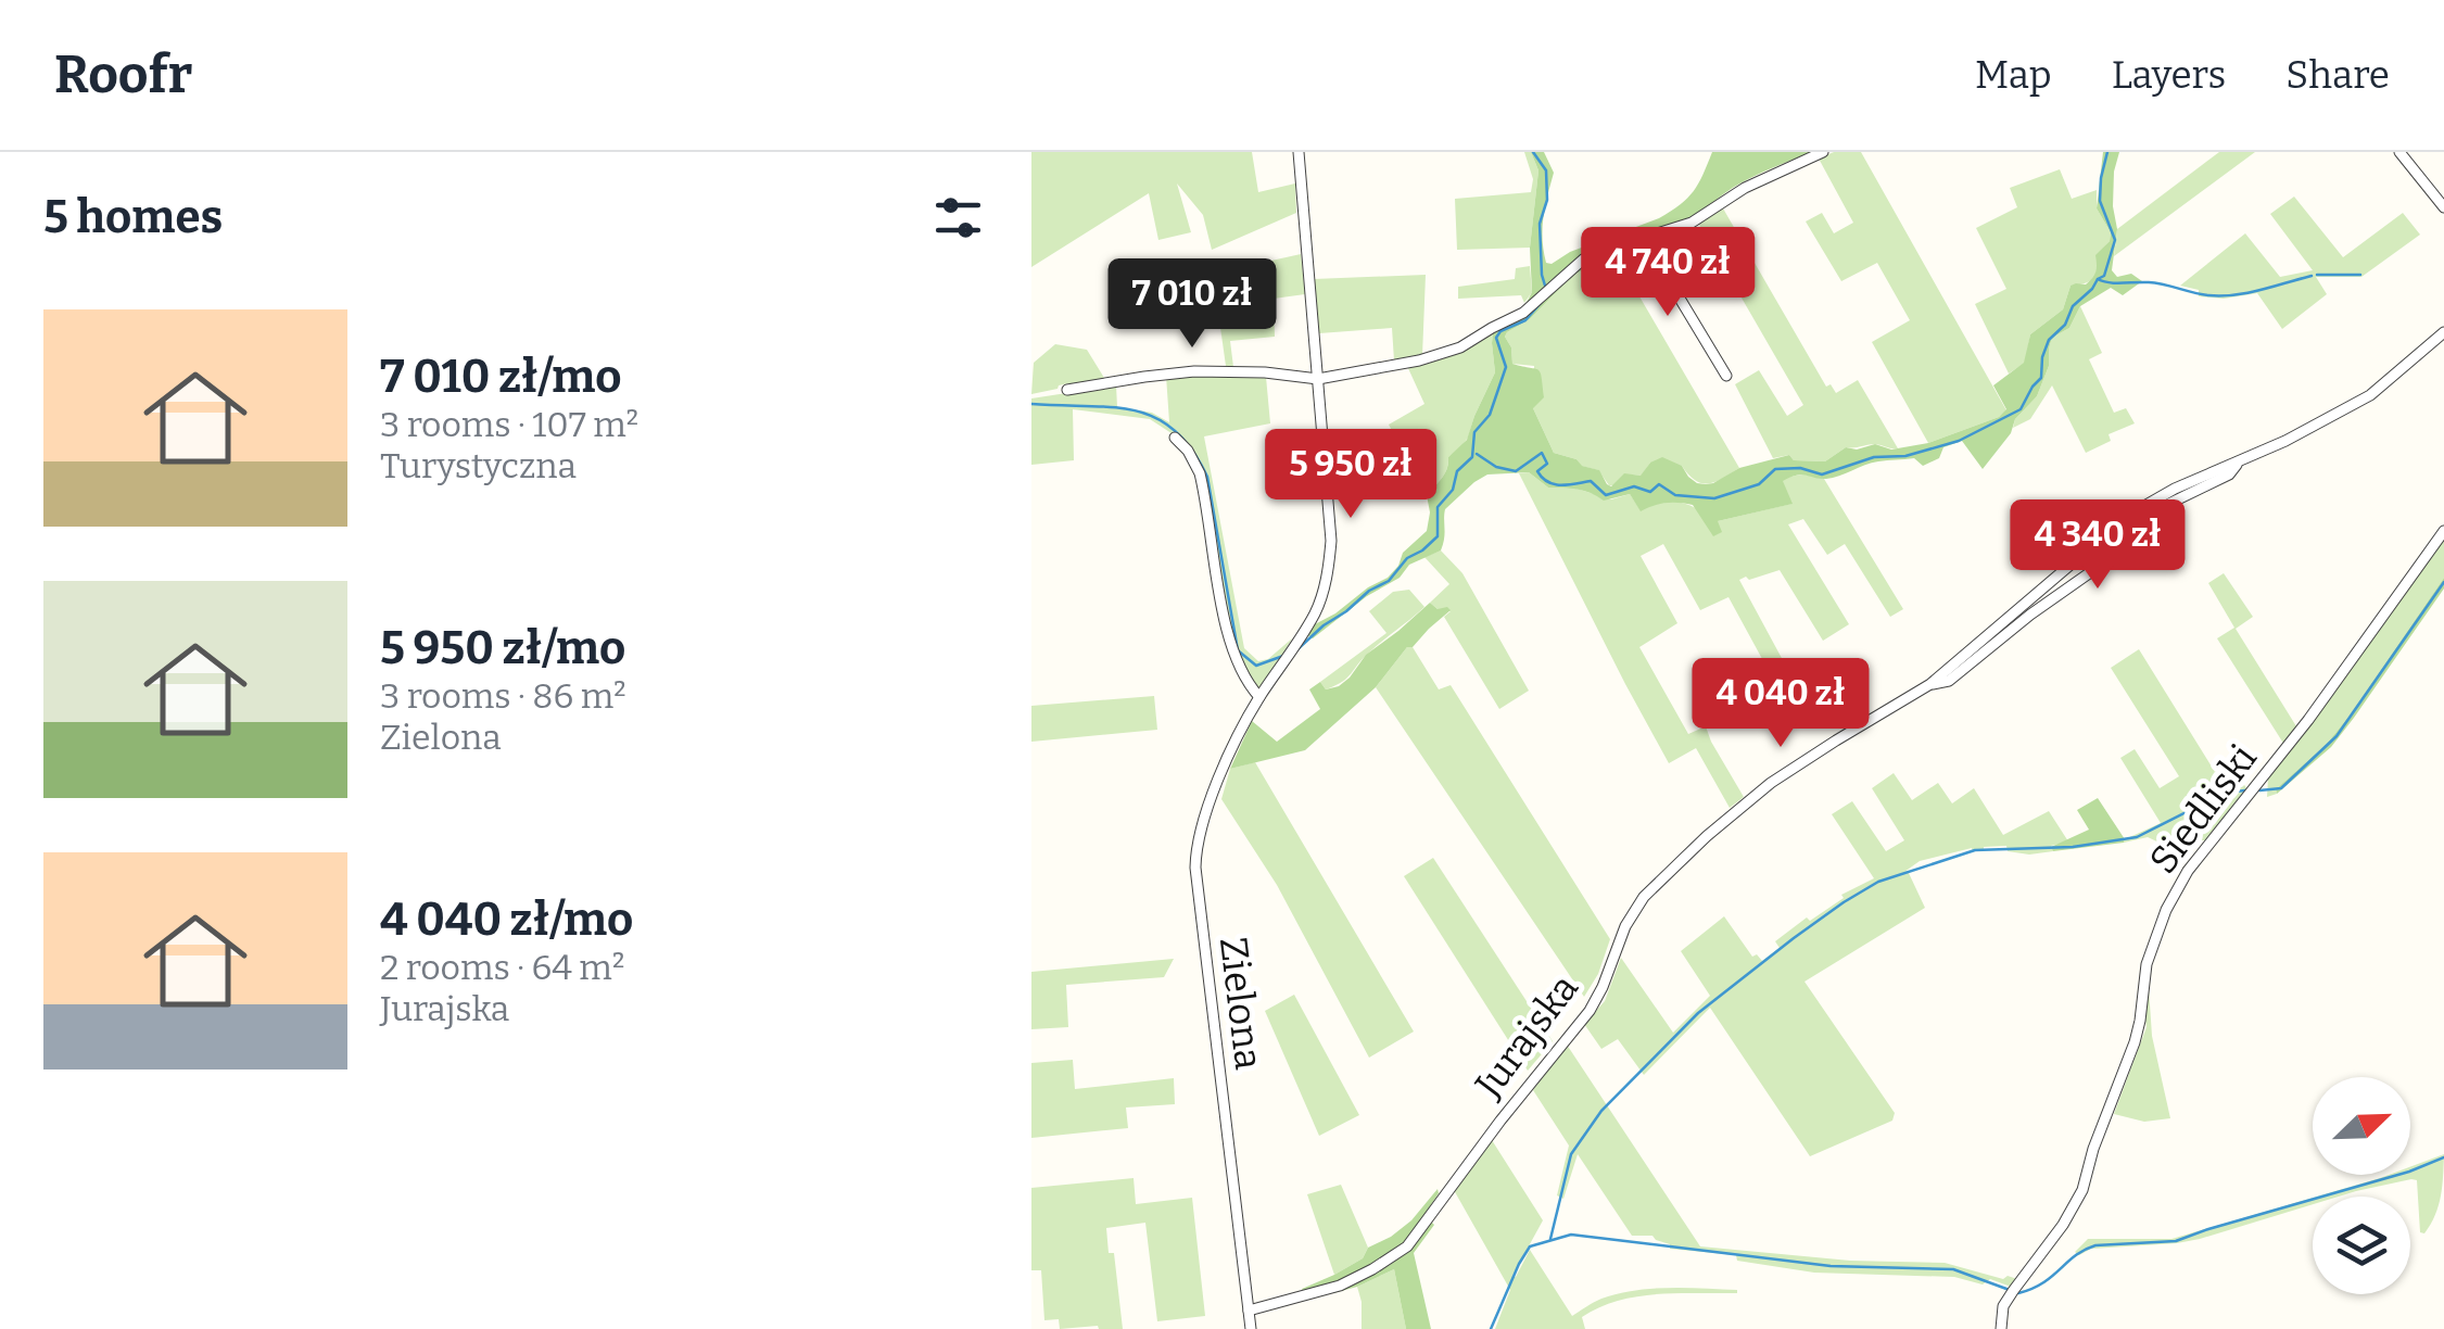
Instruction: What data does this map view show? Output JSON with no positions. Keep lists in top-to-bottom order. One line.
{"streets":{"street":["Siedliski","Zielona","Jurajska"]},"crossings":[["Zielona","Jurajska"]],"north":"top right","page":{"header":"Roofr","nav":["Map","Layers","Share"],"heading":"5 homes","price":["4 740 zł","7 010 zł","5 950 zł","4 340 zł","4 040 zł"],"list":[{"name":"7 010 zł/mo","note":"3 rooms · 107 m² · Turystyczna"},{"name":"5 950 zł/mo","note":"3 rooms · 86 m² · Zielona"},{"name":"4 040 zł/mo","note":"2 rooms · 64 m² · Jurajska"}]}}
